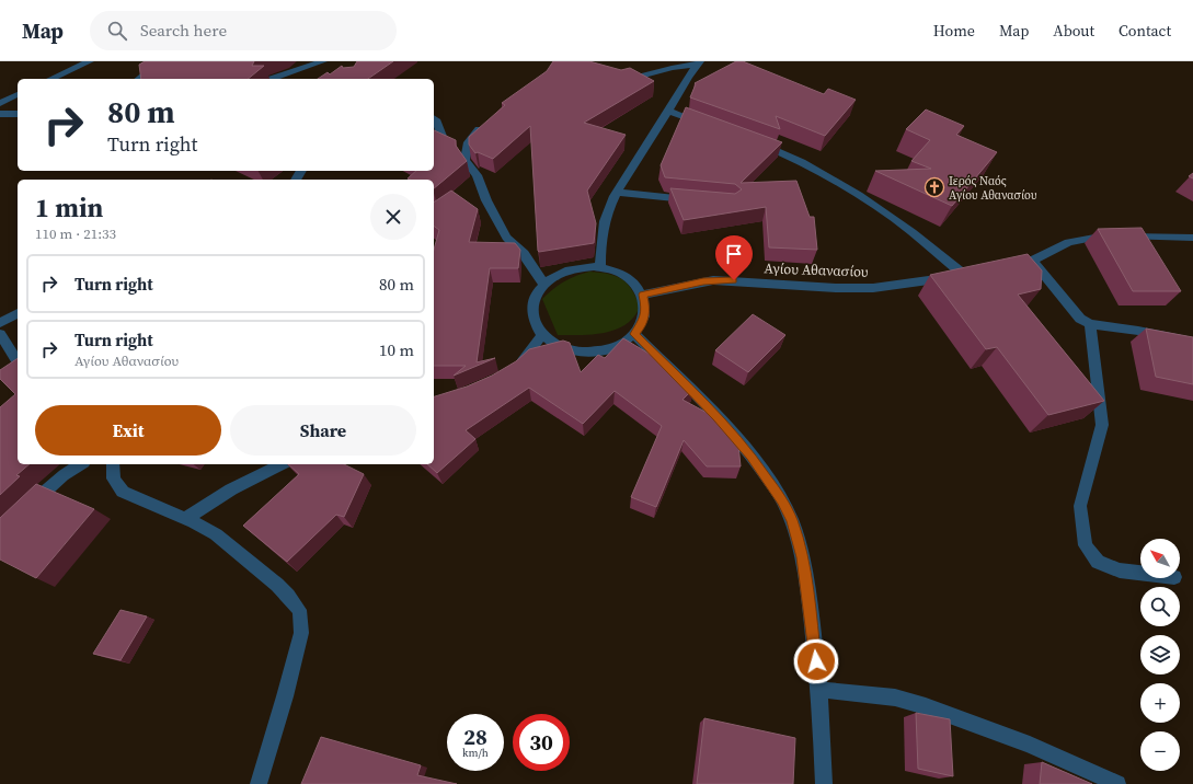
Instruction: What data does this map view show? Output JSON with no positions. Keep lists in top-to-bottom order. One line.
{"streets":{"street":["Αγίου Αθανασίου"]},"places":{"church":["Ιερός Ναός Αγίου Αθανασίου"]},"north":"top left","page":{"header":"Map","search":"Search here","nav":["Home","Map","About","Contact"],"turn":["80 m","Turn right"],"heading":["1 min","110 m · 21:33"],"list":[{"name":"Turn right","value":"80 m"},{"name":"Turn right","note":"Αγίου Αθανασίου","value":"10 m"}],"buttons":["Exit","Share"],"map_buttons":["+","−"],"speed":"28 km/h","limit":"30"}}
